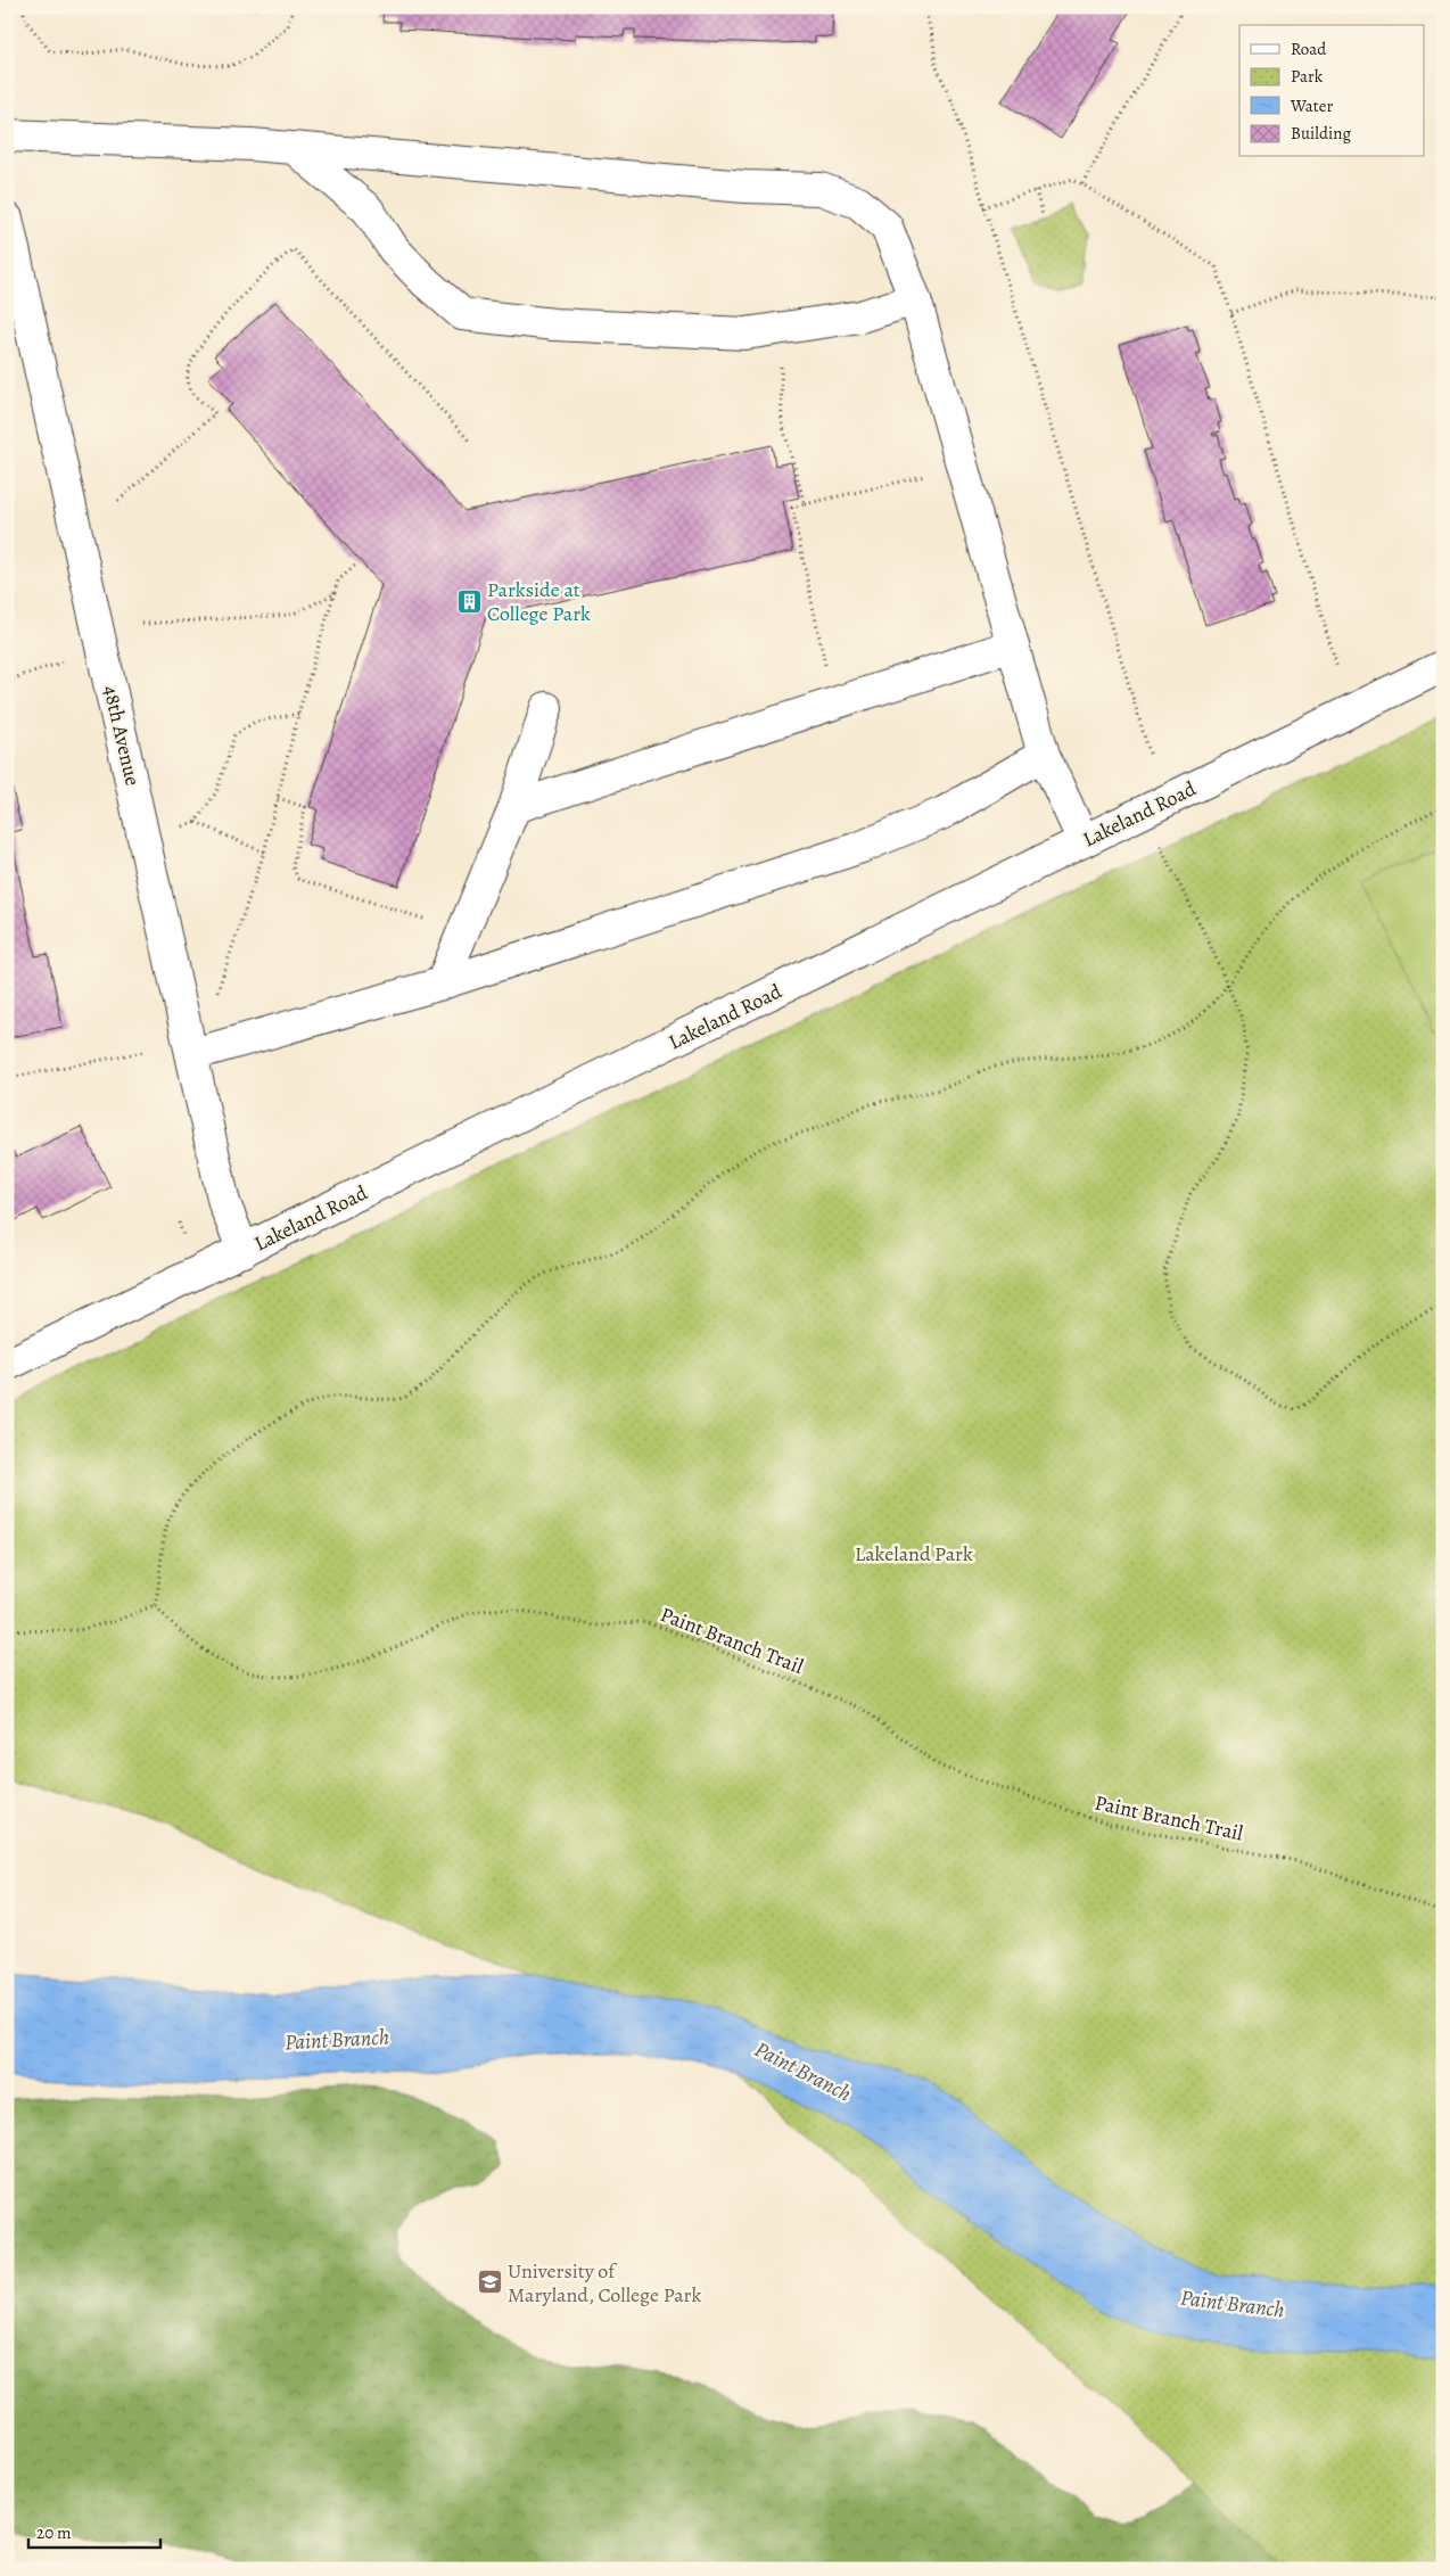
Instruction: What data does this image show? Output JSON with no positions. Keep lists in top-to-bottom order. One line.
{"streets":{"street":["48th Avenue","Lakeland Road"],"path":["Paint Branch Trail"]},"crossings":[["48th Avenue","Lakeland Road"]],"water":["Paint Branch"],"parks":["Lakeland Park"],"places":{"building":["Parkside at College Park"],"school or university":["University of Maryland, College Park"]},"legend":["Road","Park","Water","Building"],"scale_bar":"20 m"}
